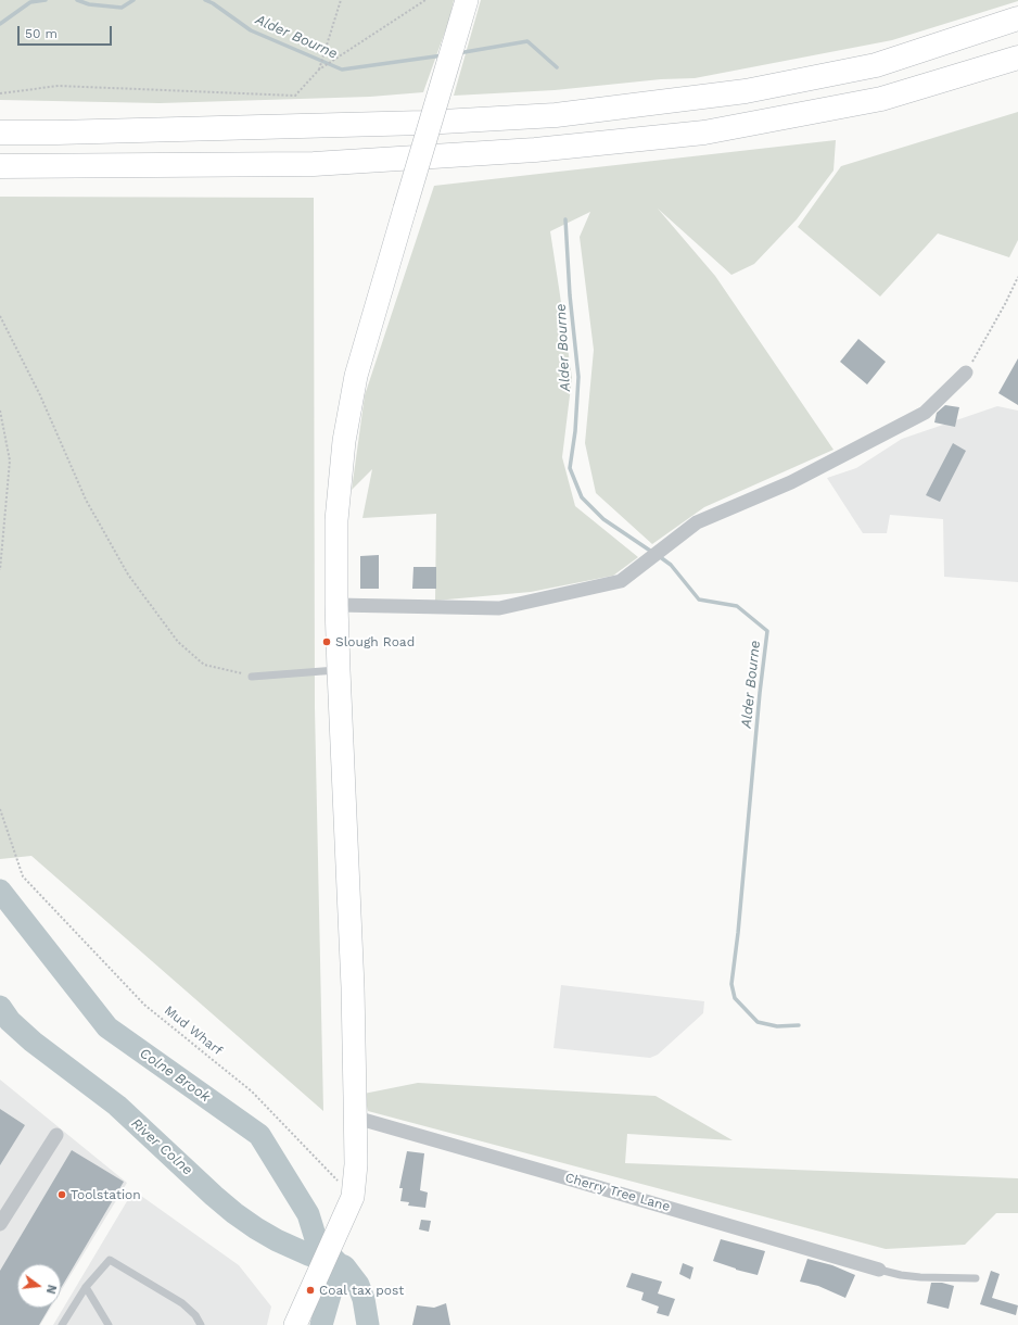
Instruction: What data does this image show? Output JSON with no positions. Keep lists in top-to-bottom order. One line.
{"streets":{"street":["Cherry Tree Lane"],"path":["Mud Wharf"]},"water":["Alder Bourne","Colne Brook","River Colne"],"places":["Slough Road","Toolstation","Coal tax post"],"scale_bar":"50 m","north":"right"}
